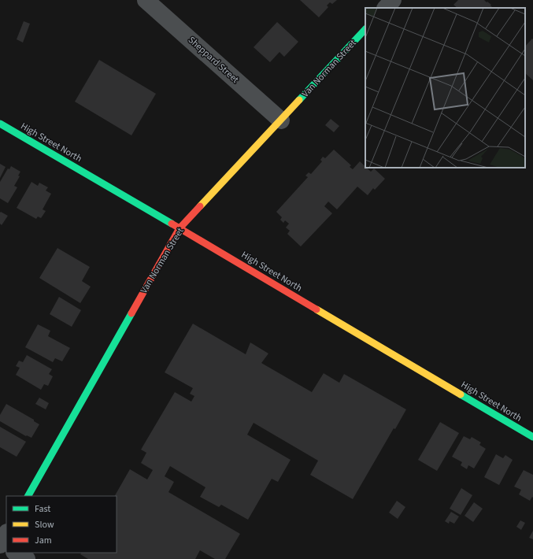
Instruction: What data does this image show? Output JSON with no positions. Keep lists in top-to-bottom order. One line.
{"streets":{"main road":["Van Norman Street","High Street North"],"street":["Sheppard Street"]},"crossings":[["Sheppard Street","Van Norman Street"],["Van Norman Street","High Street North"]],"legend":["Fast","Slow","Jam"]}
